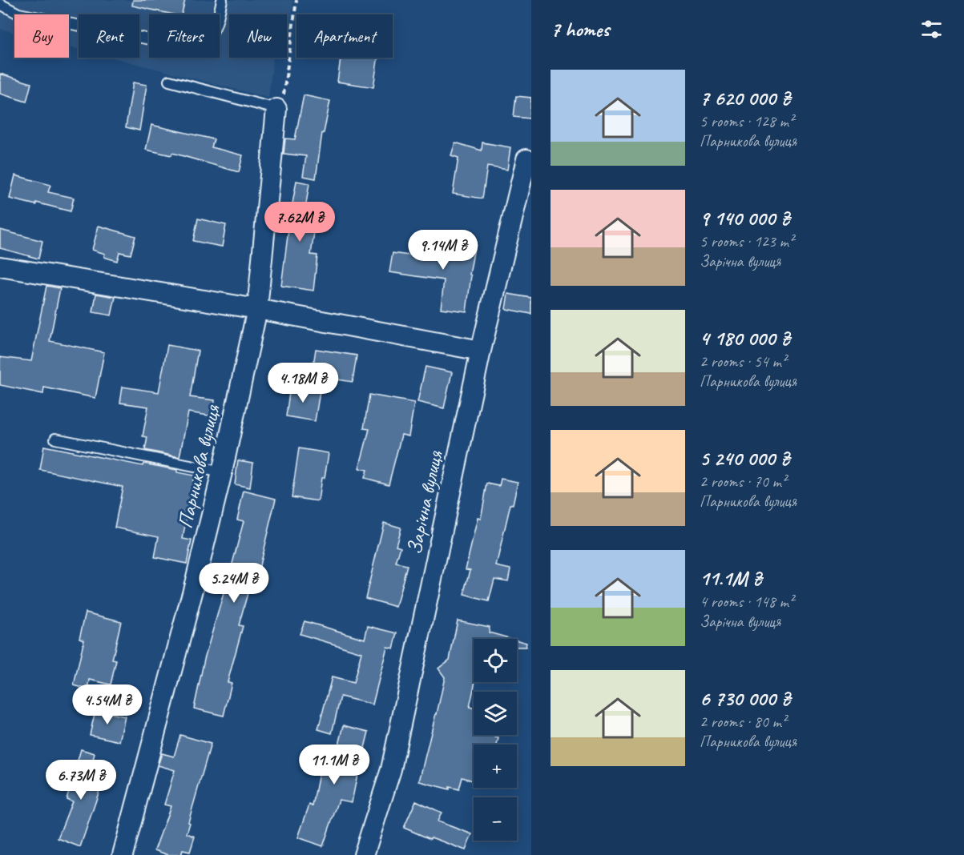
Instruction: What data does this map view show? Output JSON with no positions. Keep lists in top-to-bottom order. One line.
{"streets":{"street":["Парникова вулиця","Зарічна вулиця"]},"page":{"heading":"7 homes","chip":["Buy","Rent","Filters","New","Apartment"],"list":[{"name":"7 620 000 ₴","note":"5 rooms · 128 m² · Парникова вулиця"},{"name":"9 140 000 ₴","note":"5 rooms · 123 m² · Зарічна вулиця"},{"name":"4 180 000 ₴","note":"2 rooms · 54 m² · Парникова вулиця"},{"name":"5 240 000 ₴","note":"2 rooms · 70 m² · Парникова вулиця"},{"name":"11.1M ₴","note":"4 rooms · 148 m² · Зарічна вулиця"},{"name":"6 730 000 ₴","note":"2 rooms · 80 m² · Парникова вулиця"}],"price":["7.62M ₴","9.14M ₴","4.18M ₴","5.24M ₴","4.54M ₴","11.1M ₴","6.73M ₴"],"map_buttons":["+","−"]}}
